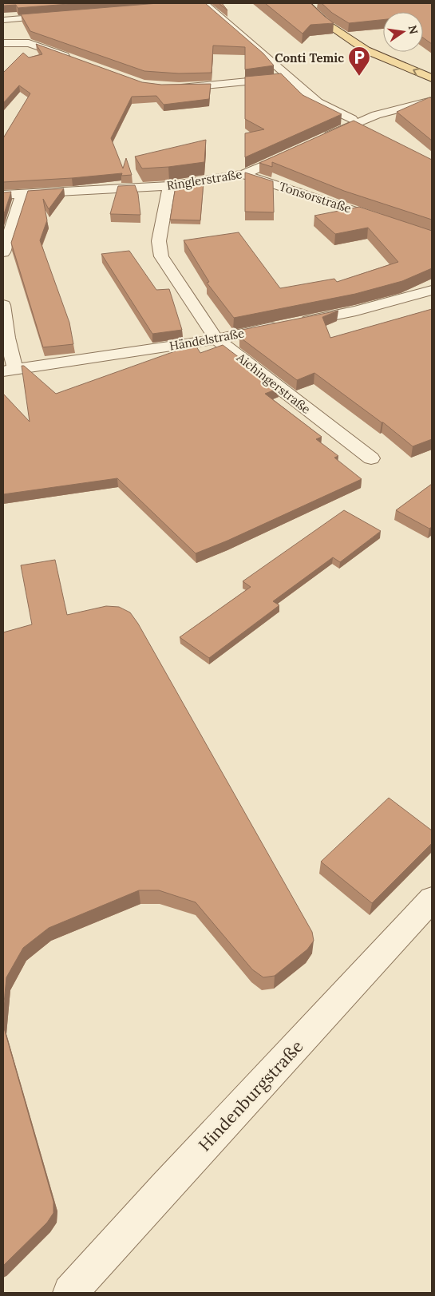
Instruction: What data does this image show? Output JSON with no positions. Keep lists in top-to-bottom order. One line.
{"streets":{"street":["Ringlerstraße","Tonsorstraße","Händelstraße","Aichingerstraße","Hindenburgstraße"]},"crossings":[["Ringlerstraße","Tonsorstraße"],["Ringlerstraße","Aichingerstraße"],["Händelstraße","Aichingerstraße"]],"places":{"parking":["Conti Temic"]},"north":"right"}
